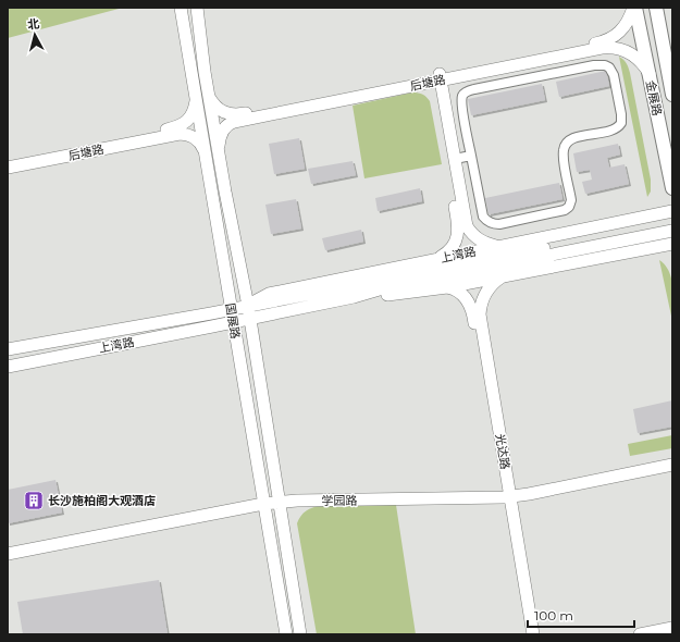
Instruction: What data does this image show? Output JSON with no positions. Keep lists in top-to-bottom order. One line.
{"streets":{"main road":["金展路"],"street":["后塘路","上湾路","国展路","光达路","学园路"]},"crossings":[["后塘路","金展路"],["后塘路","国展路"],["上湾路","国展路"],["上湾路","光达路"],["国展路","学园路"],["光达路","学园路"]],"places":{"building":["长沙施柏阁大观酒店"]},"scale_bar":"100 m","north":"top"}
